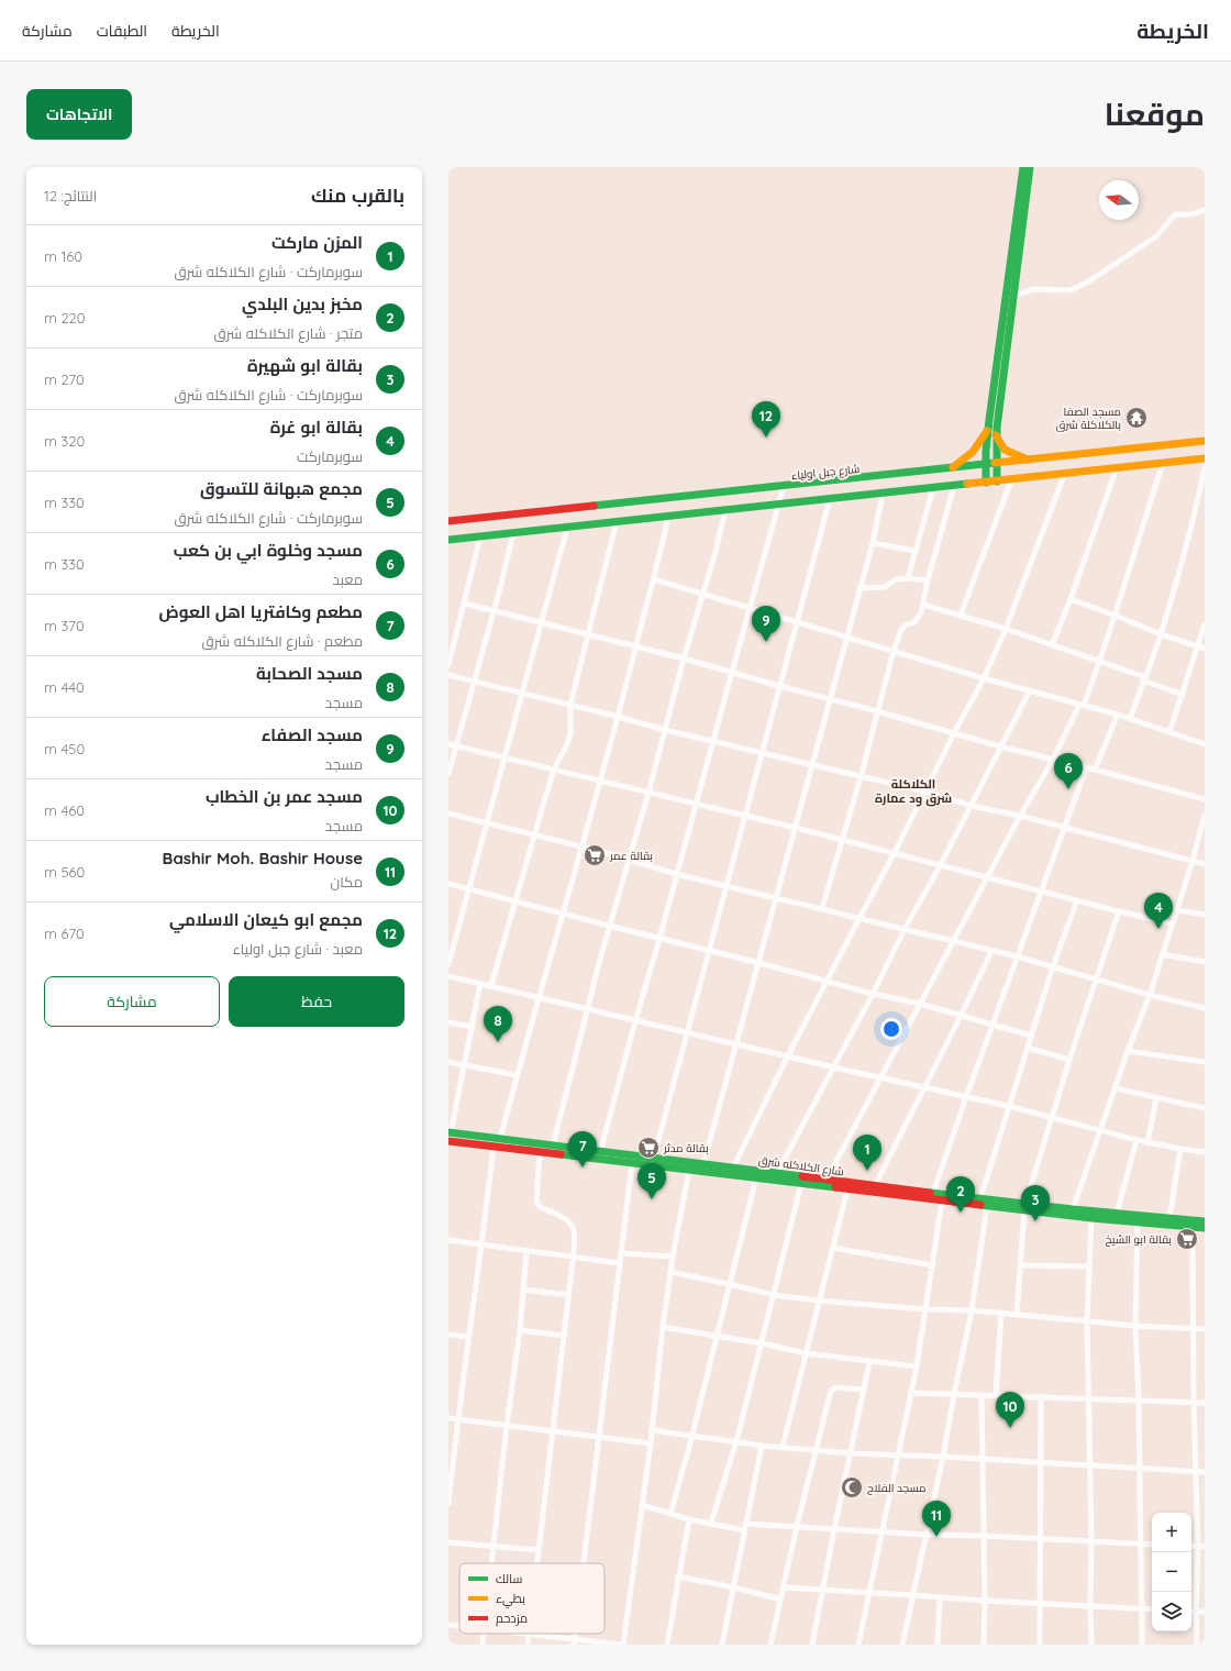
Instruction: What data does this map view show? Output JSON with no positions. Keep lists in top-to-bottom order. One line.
{"streets":{"main road":["شارع جبل اولياء","شارع الكلاكله شرق"]},"districts":["الكلاكلة شرق ود عمارة"],"places":{"temple":["مسجد الصفا بالكلاكلة شرق"],"supermarket":["بقالة عمر","بقالة مدثر","بقالة ابو الشيخ"],"mosque":["مسجد الفلاح"]},"legend":["سالك","بطيء","مزدحم"],"north":"left","page":{"header":"الخريطة","nav":["الخريطة","الطبقات","مشاركة"],"title":"موقعنا","buttons":["الاتجاهات",["حفظ","مشاركة"]],"heading":["بالقرب منك","النتائج: 12"],"list":[{"mark":"1","name":"المزن ماركت","note":"سوبرماركت · شارع الكلاكله شرق","value":"160 m"},{"mark":"2","name":"مخبز بدين البلدي","note":"متجر · شارع الكلاكله شرق","value":"220 m"},{"mark":"3","name":"بقالة ابو شهيرة","note":"سوبرماركت · شارع الكلاكله شرق","value":"270 m"},{"mark":"4","name":"بقالة ابو غرة","note":"سوبرماركت","value":"320 m"},{"mark":"5","name":"مجمع هبهانة للتسوق","note":"سوبرماركت · شارع الكلاكله شرق","value":"330 m"},{"mark":"6","name":"مسجد وخلوة ابي بن كعب","note":"معبد","value":"330 m"},{"mark":"7","name":"مطعم وكافتريا اهل العوض","note":"مطعم · شارع الكلاكله شرق","value":"370 m"},{"mark":"8","name":"مسجد الصحابة","note":"مسجد","value":"440 m"},{"mark":"9","name":"مسجد الصفاء","note":"مسجد","value":"450 m"},{"mark":"10","name":"مسجد عمر بن الخطاب","note":"مسجد","value":"460 m"},{"mark":"11","name":"Bashir Moh. Bashir House","note":"مكان","value":"560 m"},{"mark":"12","name":"مجمع ابو كيعان الاسلامي","note":"معبد · شارع جبل اولياء","value":"670 m"}],"pins":["12","9","6","4","8","7","1","5","2","3","10","11"],"map_buttons":["+","−"]}}
